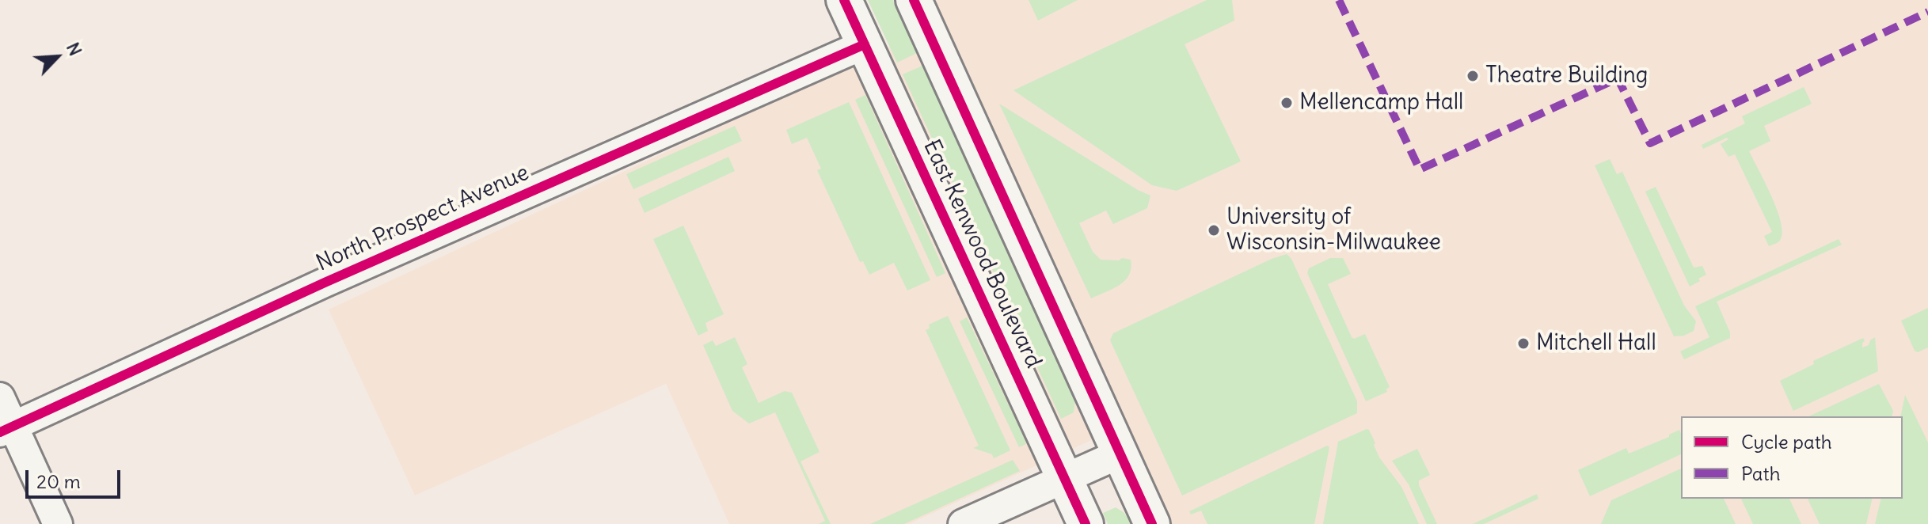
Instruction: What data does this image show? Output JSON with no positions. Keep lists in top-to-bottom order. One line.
{"streets":{"street":["North Prospect Avenue","East Kenwood Boulevard"]},"crossings":[["North Prospect Avenue","East Kenwood Boulevard"]],"places":["Theatre Building","Mellencamp Hall","University of Wisconsin-Milwaukee","Mitchell Hall"],"legend":["Cycle path","Path"],"scale_bar":"20 m","north":"top right"}
